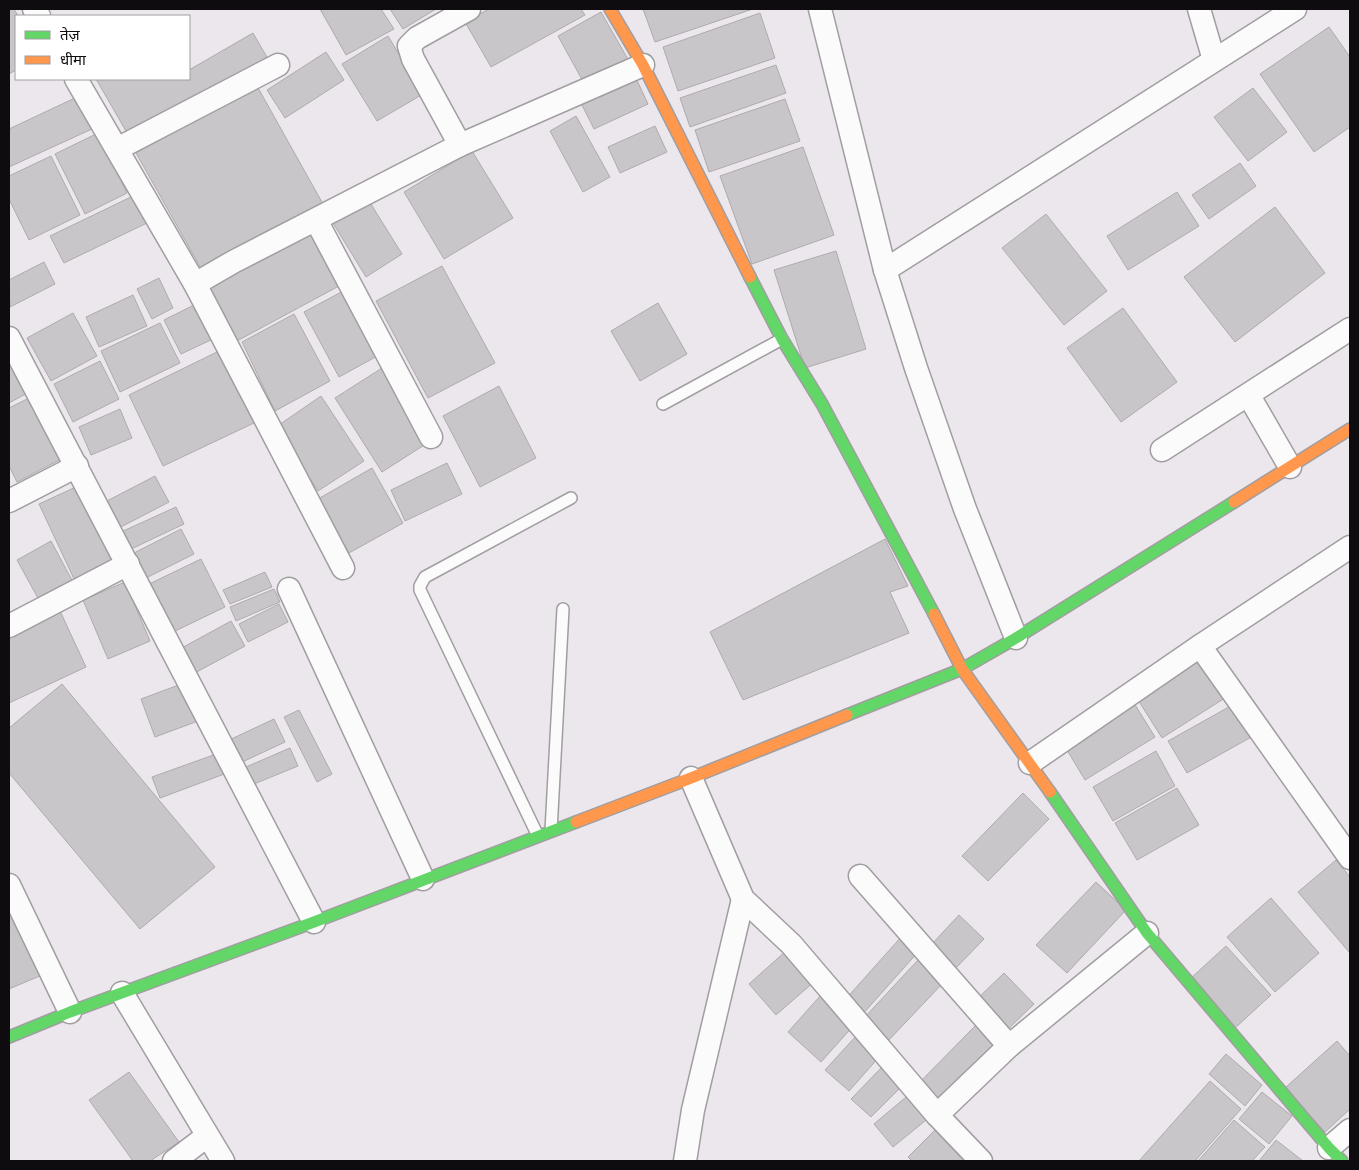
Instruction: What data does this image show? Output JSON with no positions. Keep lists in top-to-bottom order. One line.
{"legend":["तेज़","धीमा"]}
